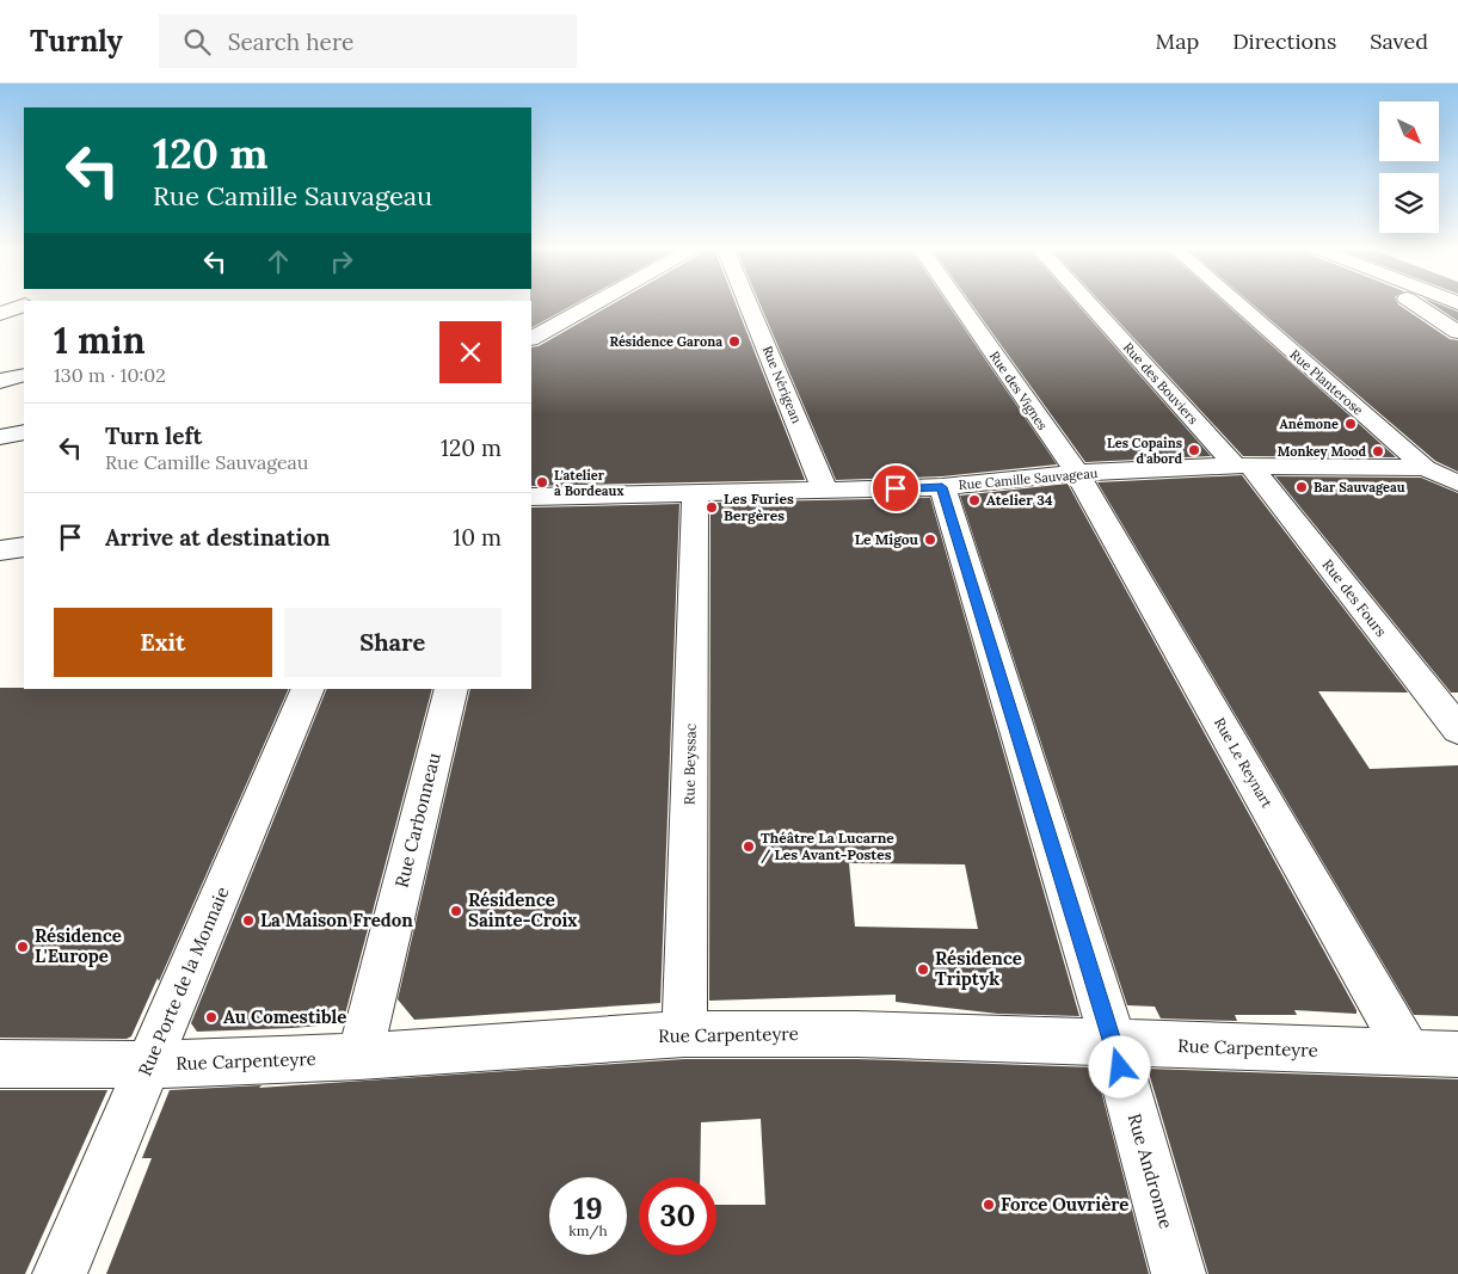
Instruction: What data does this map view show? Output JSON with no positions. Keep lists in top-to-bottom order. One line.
{"streets":{"street":["Rue Planterose","Rue des Bouviers","Rue Nérigean","Rue des Vignes","Rue Camille Sauvageau","Rue des Fours","Rue Le Reynart","Rue Beyssac","Rue Carbonneau","Rue Porte de la Monnaie","Rue Carpenteyre","Rue Andronne"]},"crossings":[["Rue Planterose","Rue Camille Sauvageau"],["Rue des Bouviers","Rue Camille Sauvageau"],["Rue des Bouviers","Rue des Fours"],["Rue Nérigean","Rue Camille Sauvageau"],["Rue des Vignes","Rue Camille Sauvageau"],["Rue des Vignes","Rue Le Reynart"],["Rue Camille Sauvageau","Rue des Fours"],["Rue Camille Sauvageau","Rue Le Reynart"],["Rue Camille Sauvageau","Rue Beyssac"],["Rue Camille Sauvageau","Rue Andronne"],["Rue Le Reynart","Rue Carpenteyre"],["Rue Beyssac","Rue Carpenteyre"],["Rue Carbonneau","Rue Carpenteyre"],["Rue Porte de la Monnaie","Rue Carpenteyre"],["Rue Carpenteyre","Rue Andronne"]],"places":["Résidence Garona","Anémone","Les Copains d'abord","Monkey Mood","L'atelier à Bordeaux","Bar Sauvageau","Atelier 34","Les Furies Bergères","Le Migou","Théâtre La Lucarne / Les Avant-Postes","Résidence Sainte-Croix","La Maison Fredon","Résidence L'Europe","Résidence Triptyk","Au Comestible","Force Ouvrière"],"north":"bottom right","page":{"header":"Turnly","search":"Search here","nav":["Map","Directions","Saved"],"turn":["120 m","Rue Camille Sauvageau"],"heading":["1 min","130 m · 10:02"],"list":[{"name":"Turn left","note":"Rue Camille Sauvageau","value":"120 m"},{"name":"Arrive at destination","value":"10 m"}],"buttons":["Exit","Share"],"speed":"19 km/h","limit":"30"}}
